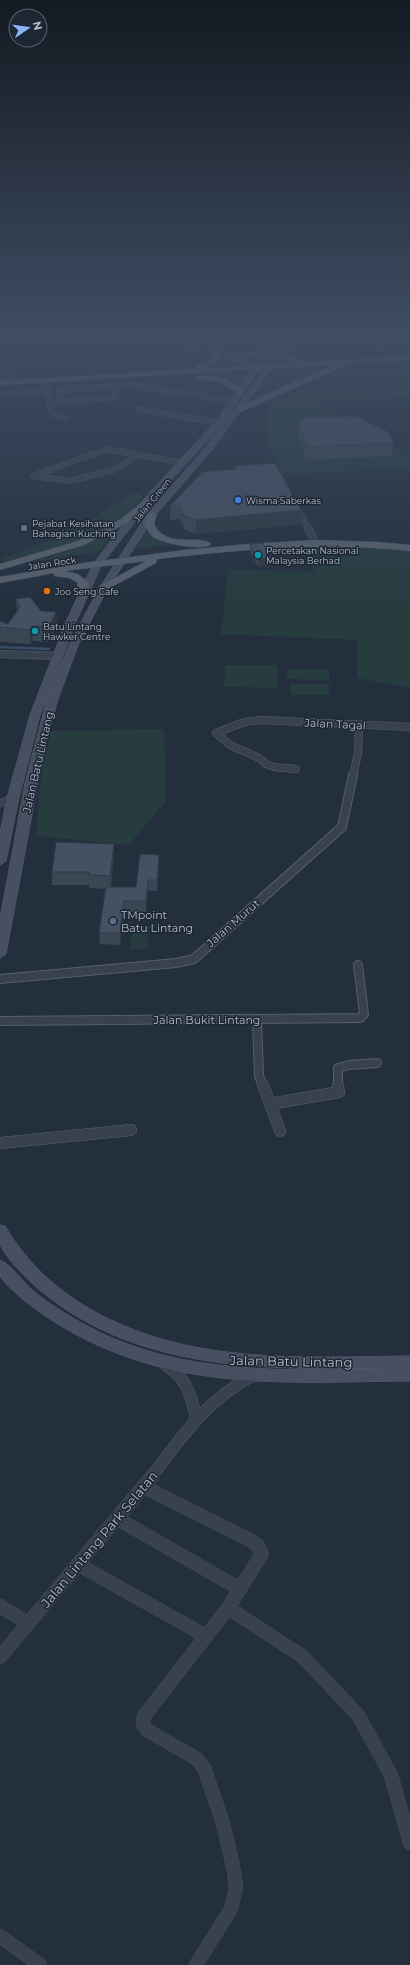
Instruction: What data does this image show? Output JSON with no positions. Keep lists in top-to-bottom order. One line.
{"streets":{"main road":["Jalan Green","Jalan Rock","Jalan Batu Lintang"],"street":["Jalan Tagal","Jalan Murut","Jalan Bukit Lintang","Jalan Lintang Park Selatan"]},"crossings":[["Jalan Green","Jalan Rock"],["Jalan Green","Jalan Batu Lintang"],["Jalan Rock","Jalan Batu Lintang"],["Jalan Tagal","Jalan Murut"],["Jalan Batu Lintang","Jalan Lintang Park Selatan"]],"places":["Wisma Saberkas","Pejabat Kesihatan Bahagian Kuching","Percetakan Nasional Malaysia Berhad","Joo Seng Cafe","Batu Lintang Hawker Centre","TMpoint Batu Lintang"],"north":"right"}
